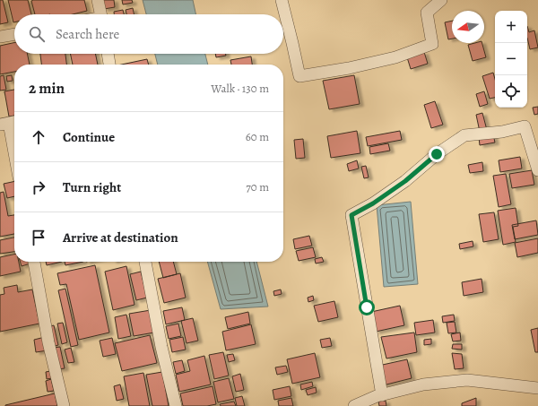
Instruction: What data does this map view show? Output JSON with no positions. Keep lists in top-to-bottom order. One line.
{"north":"left","page":{"map_buttons":["+","−"],"search":"Search here","heading":["2 min","Walk · 130 m"],"list":[["Continue","60 m"],["Turn right","70 m"],"Arrive at destination"]}}
